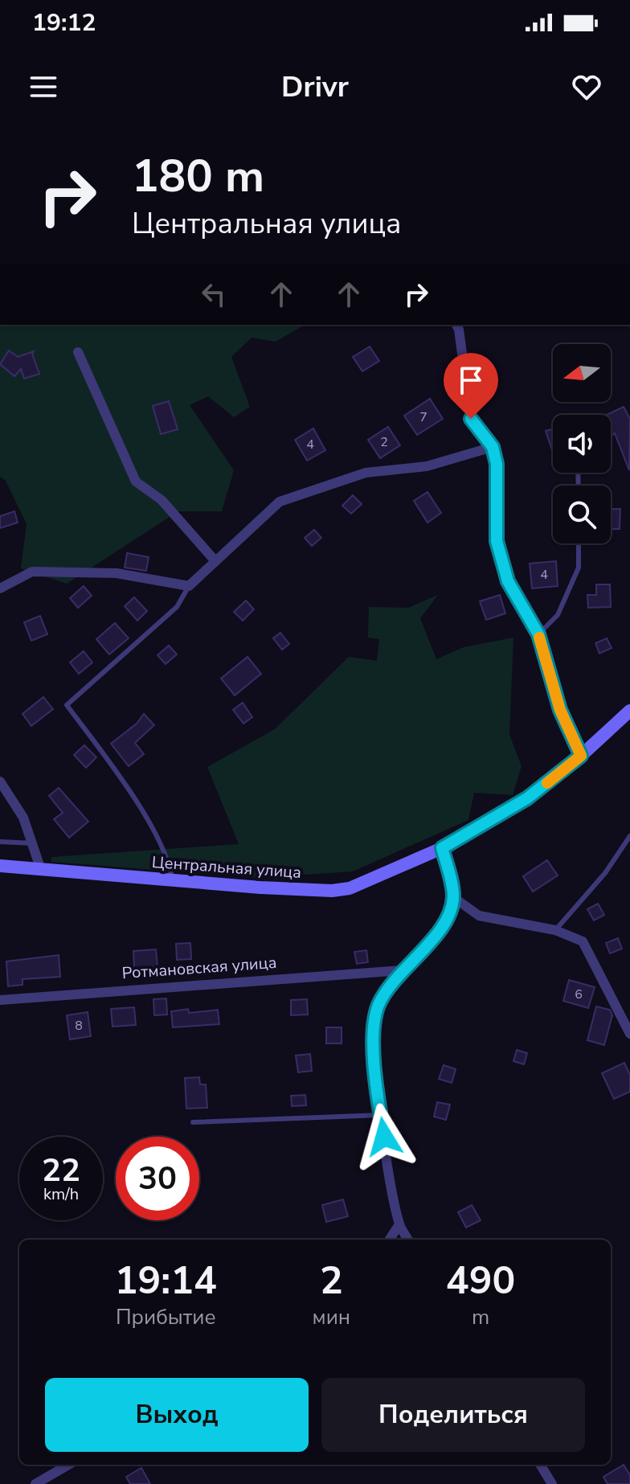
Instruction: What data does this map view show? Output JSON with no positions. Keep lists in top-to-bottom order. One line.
{"streets":{"street":["Центральная улица","Ротмановская улица"]},"house_numbers":["7","2","4","4","6","8"],"north":"left","page":{"status":"19:12","header":"Drivr","turn":["180 m","Центральная улица"],"speed":"22 km/h","limit":"30","eta":["19:14","Прибытие","2","мин","490","m"],"buttons":["Выход","Поделиться"]}}
